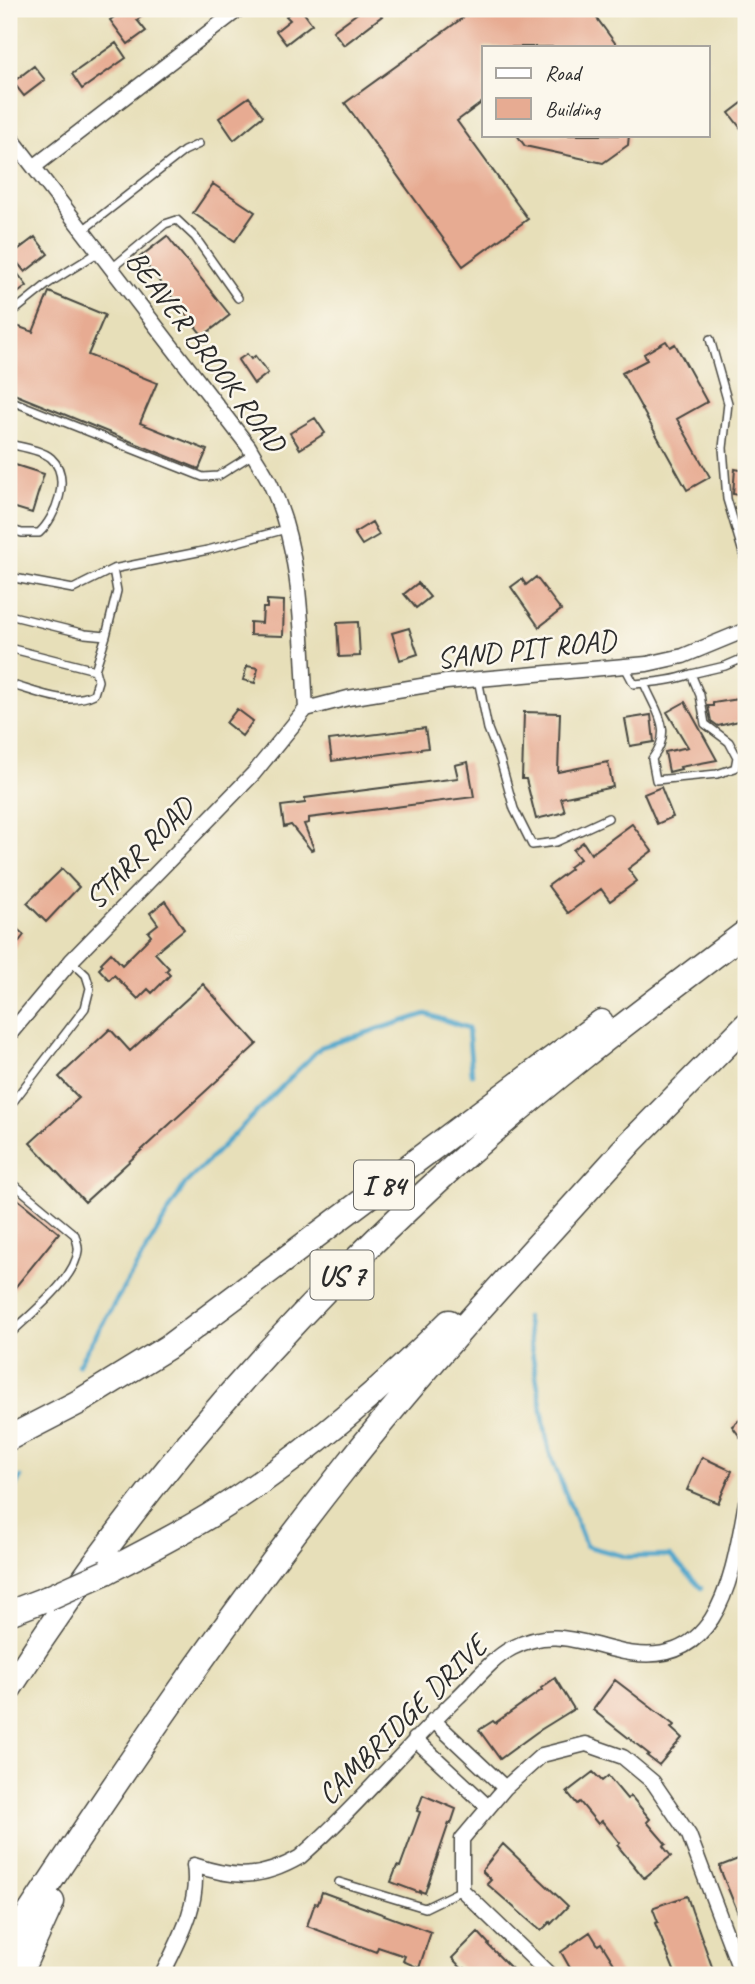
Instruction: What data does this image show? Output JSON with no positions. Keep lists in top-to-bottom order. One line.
{"streets":{"highway":["I 84","US 7"],"street":["BEAVER BROOK ROAD","SAND PIT ROAD","STARR ROAD","CAMBRIDGE DRIVE"]},"crossings":[["BEAVER BROOK ROAD","SAND PIT ROAD"],["BEAVER BROOK ROAD","STARR ROAD"],["SAND PIT ROAD","STARR ROAD"]],"legend":["Road","Building"]}
